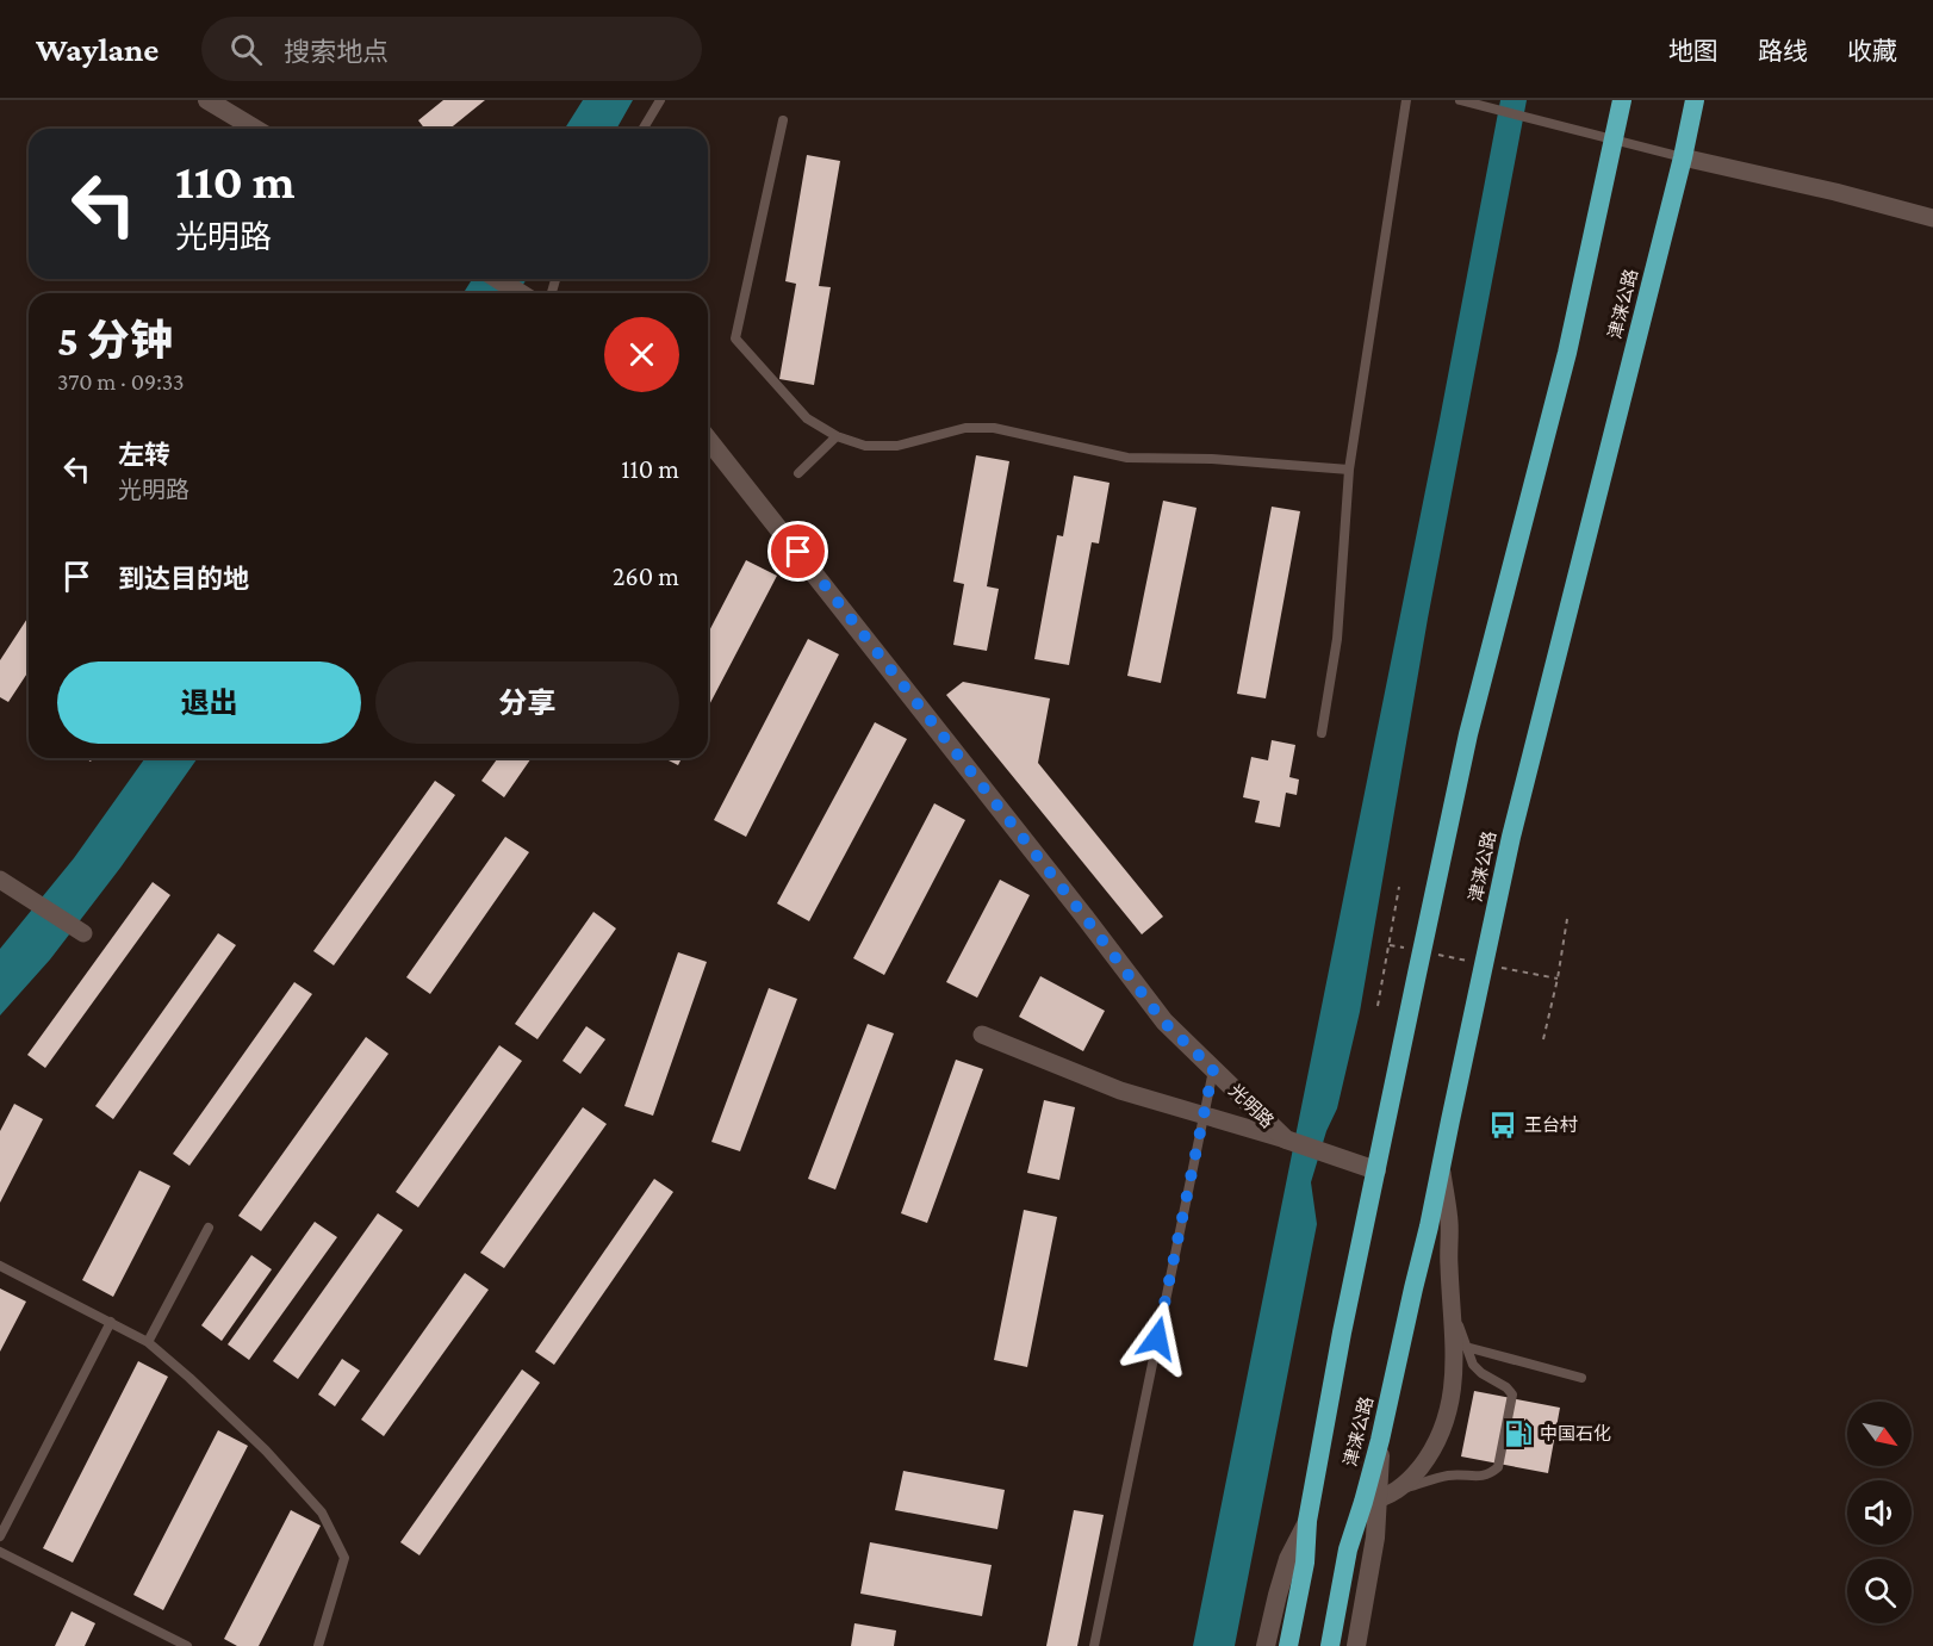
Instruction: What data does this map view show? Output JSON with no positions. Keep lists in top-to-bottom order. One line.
{"streets":{"highway":["津涞公路"],"street":["光明路"]},"crossings":[["津涞公路","光明路"]],"places":{"bus stop":["王台村"],"fuel station":["中国石化"]},"north":"bottom right","page":{"header":"Waylane","search":"搜索地点","nav":["地图","路线","收藏"],"turn":["110 m","光明路"],"heading":["5 分钟","370 m · 09:33"],"list":[{"name":"左转","note":"光明路","value":"110 m"},{"name":"到达目的地","value":"260 m"}],"buttons":["退出","分享"]}}
